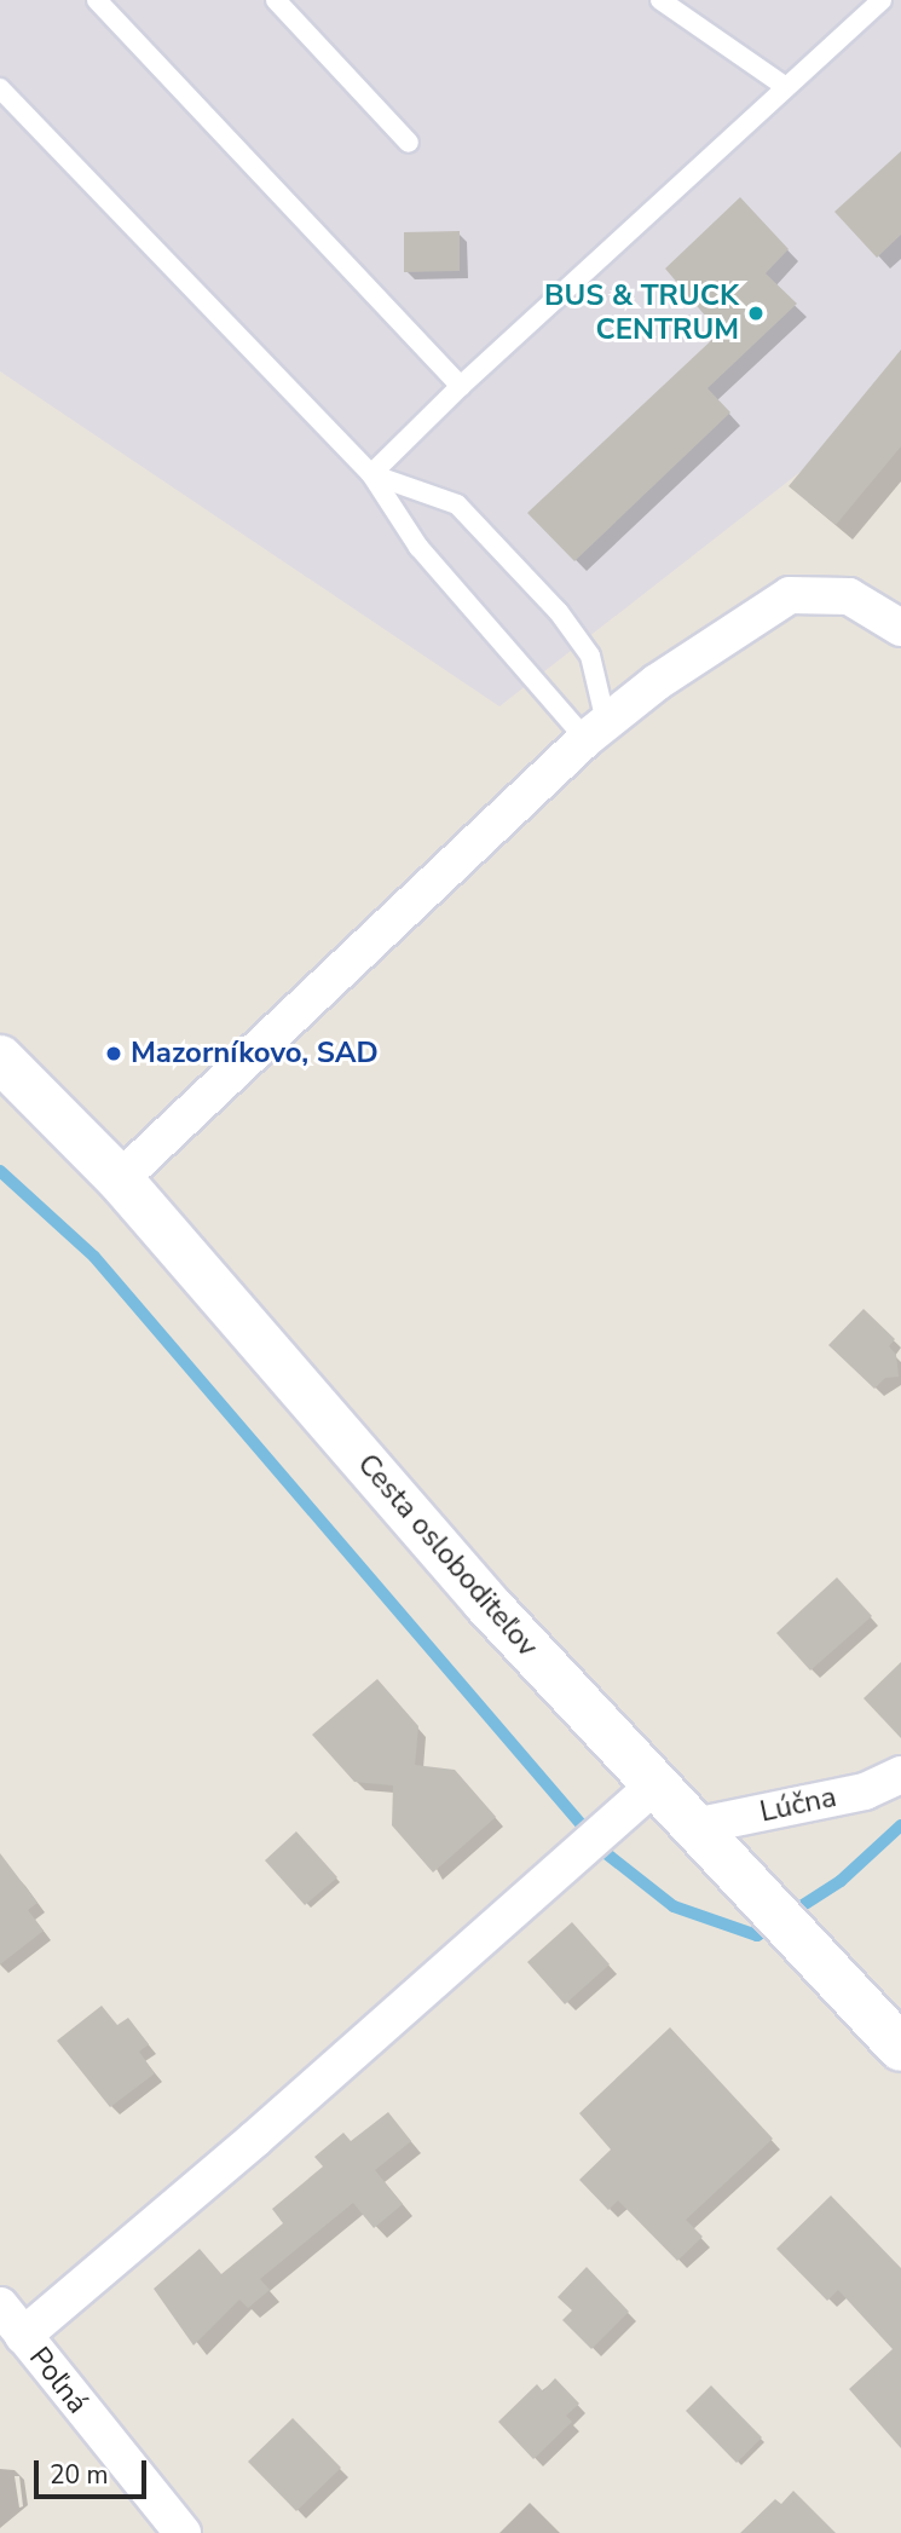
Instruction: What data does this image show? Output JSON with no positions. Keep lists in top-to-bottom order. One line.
{"streets":{"main road":["Cesta osloboditeľov"],"street":["Lúčna","Poľná"]},"crossings":[["Cesta osloboditeľov","Lúčna"]],"places":["BUS & TRUCK CENTRUM","Mazorníkovo, SAD"],"scale_bar":"20 m"}
